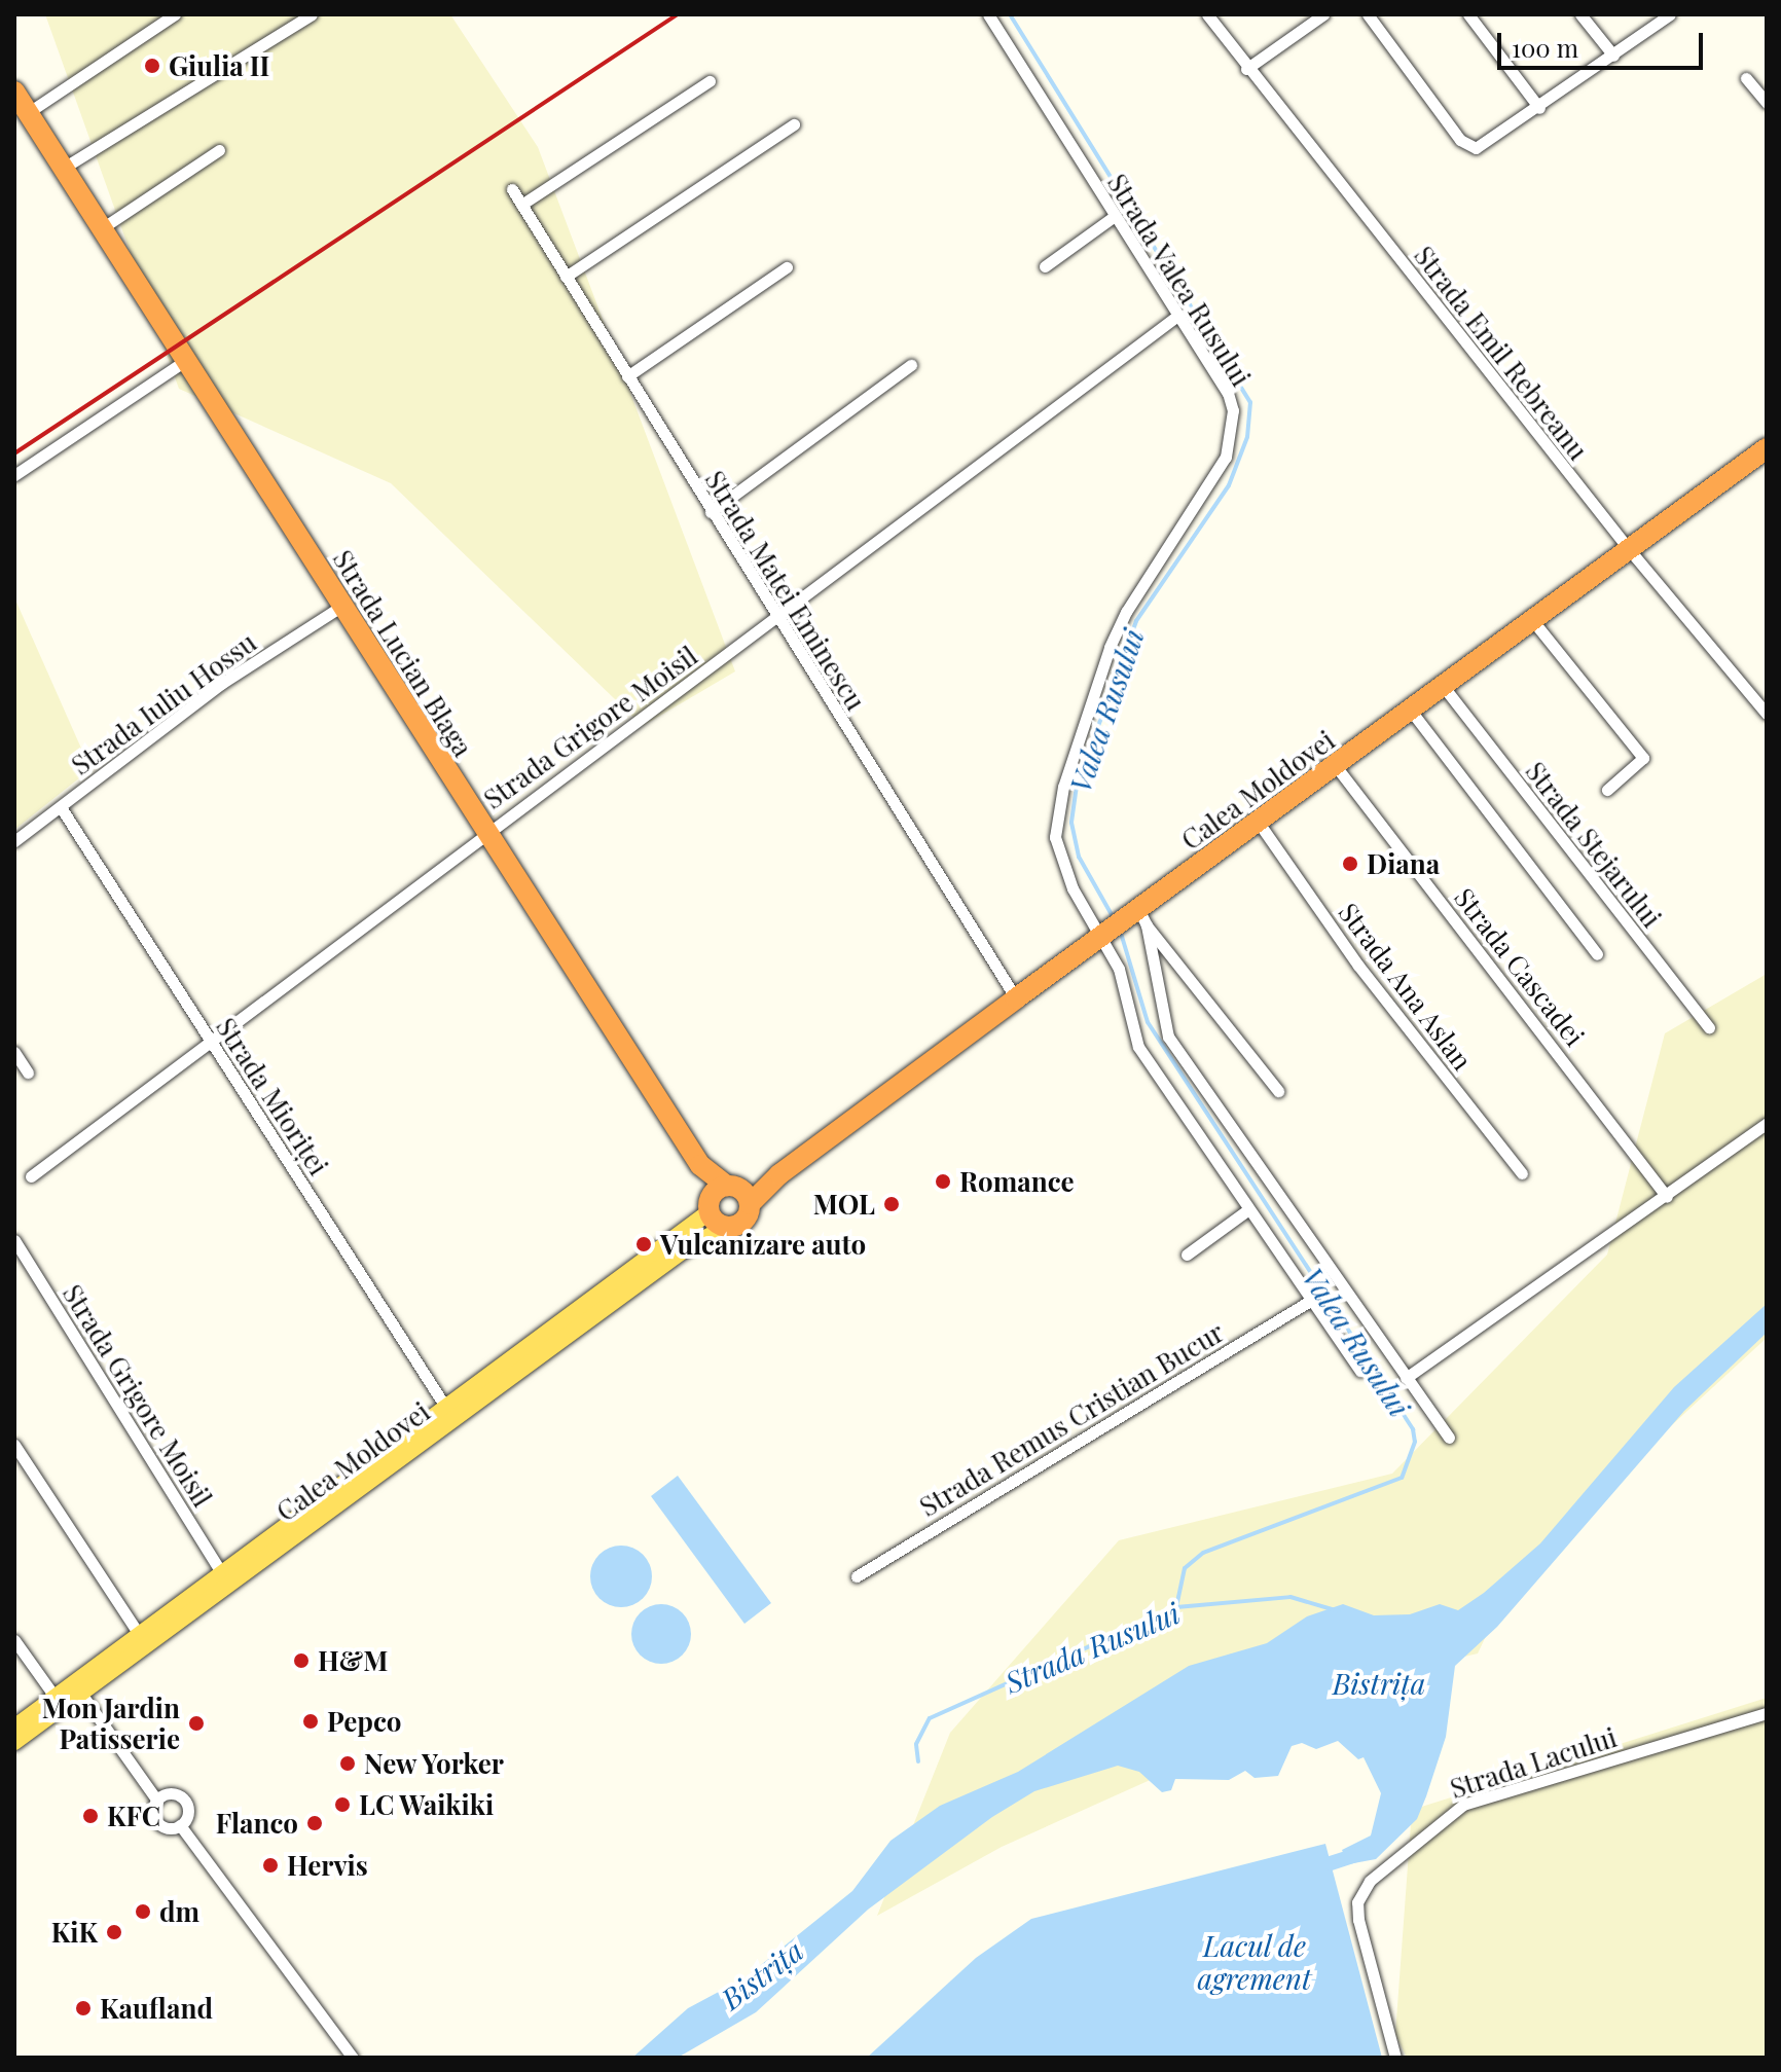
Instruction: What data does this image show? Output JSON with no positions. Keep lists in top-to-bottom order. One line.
{"streets":{"highway":["Strada Lucian Blaga","Calea Moldovei"],"street":["Strada Valea Rusului","Strada Emil Rebreanu","Strada Matei Eminescu","Strada Iuliu Hossu","Strada Grigore Moisil","Strada Stejarului","Strada Cascadei","Strada Ana Aslan","Strada Mioriței","Strada Remus Cristian Bucur","Strada Lacului"]},"crossings":[["Strada Valea Rusului","Strada Grigore Moisil"],["Strada Valea Rusului","Calea Moldovei"],["Strada Valea Rusului","Strada Remus Cristian Bucur"],["Strada Emil Rebreanu","Calea Moldovei"],["Strada Matei Eminescu","Strada Grigore Moisil"],["Strada Matei Eminescu","Calea Moldovei"],["Strada Lucian Blaga","Strada Iuliu Hossu"],["Strada Lucian Blaga","Strada Grigore Moisil"],["Strada Lucian Blaga","Calea Moldovei"],["Strada Iuliu Hossu","Strada Mioriței"],["Strada Grigore Moisil","Calea Moldovei"],["Strada Grigore Moisil","Strada Mioriței"],["Calea Moldovei","Strada Stejarului"],["Calea Moldovei","Strada Cascadei"],["Calea Moldovei","Strada Ana Aslan"],["Calea Moldovei","Strada Mioriței"]],"water":["Valea Rusului","Strada Rusului","Bistrița","Lacul de agrement"],"places":["Giulia II","Diana","Romance","MOL","Vulcanizare auto","H&M","Pepco","Mon Jardin Patisserie","New Yorker","LC Waikiki","KFC","Flanco","Hervis","dm","KiK","Kaufland"],"scale_bar":"100 m"}
